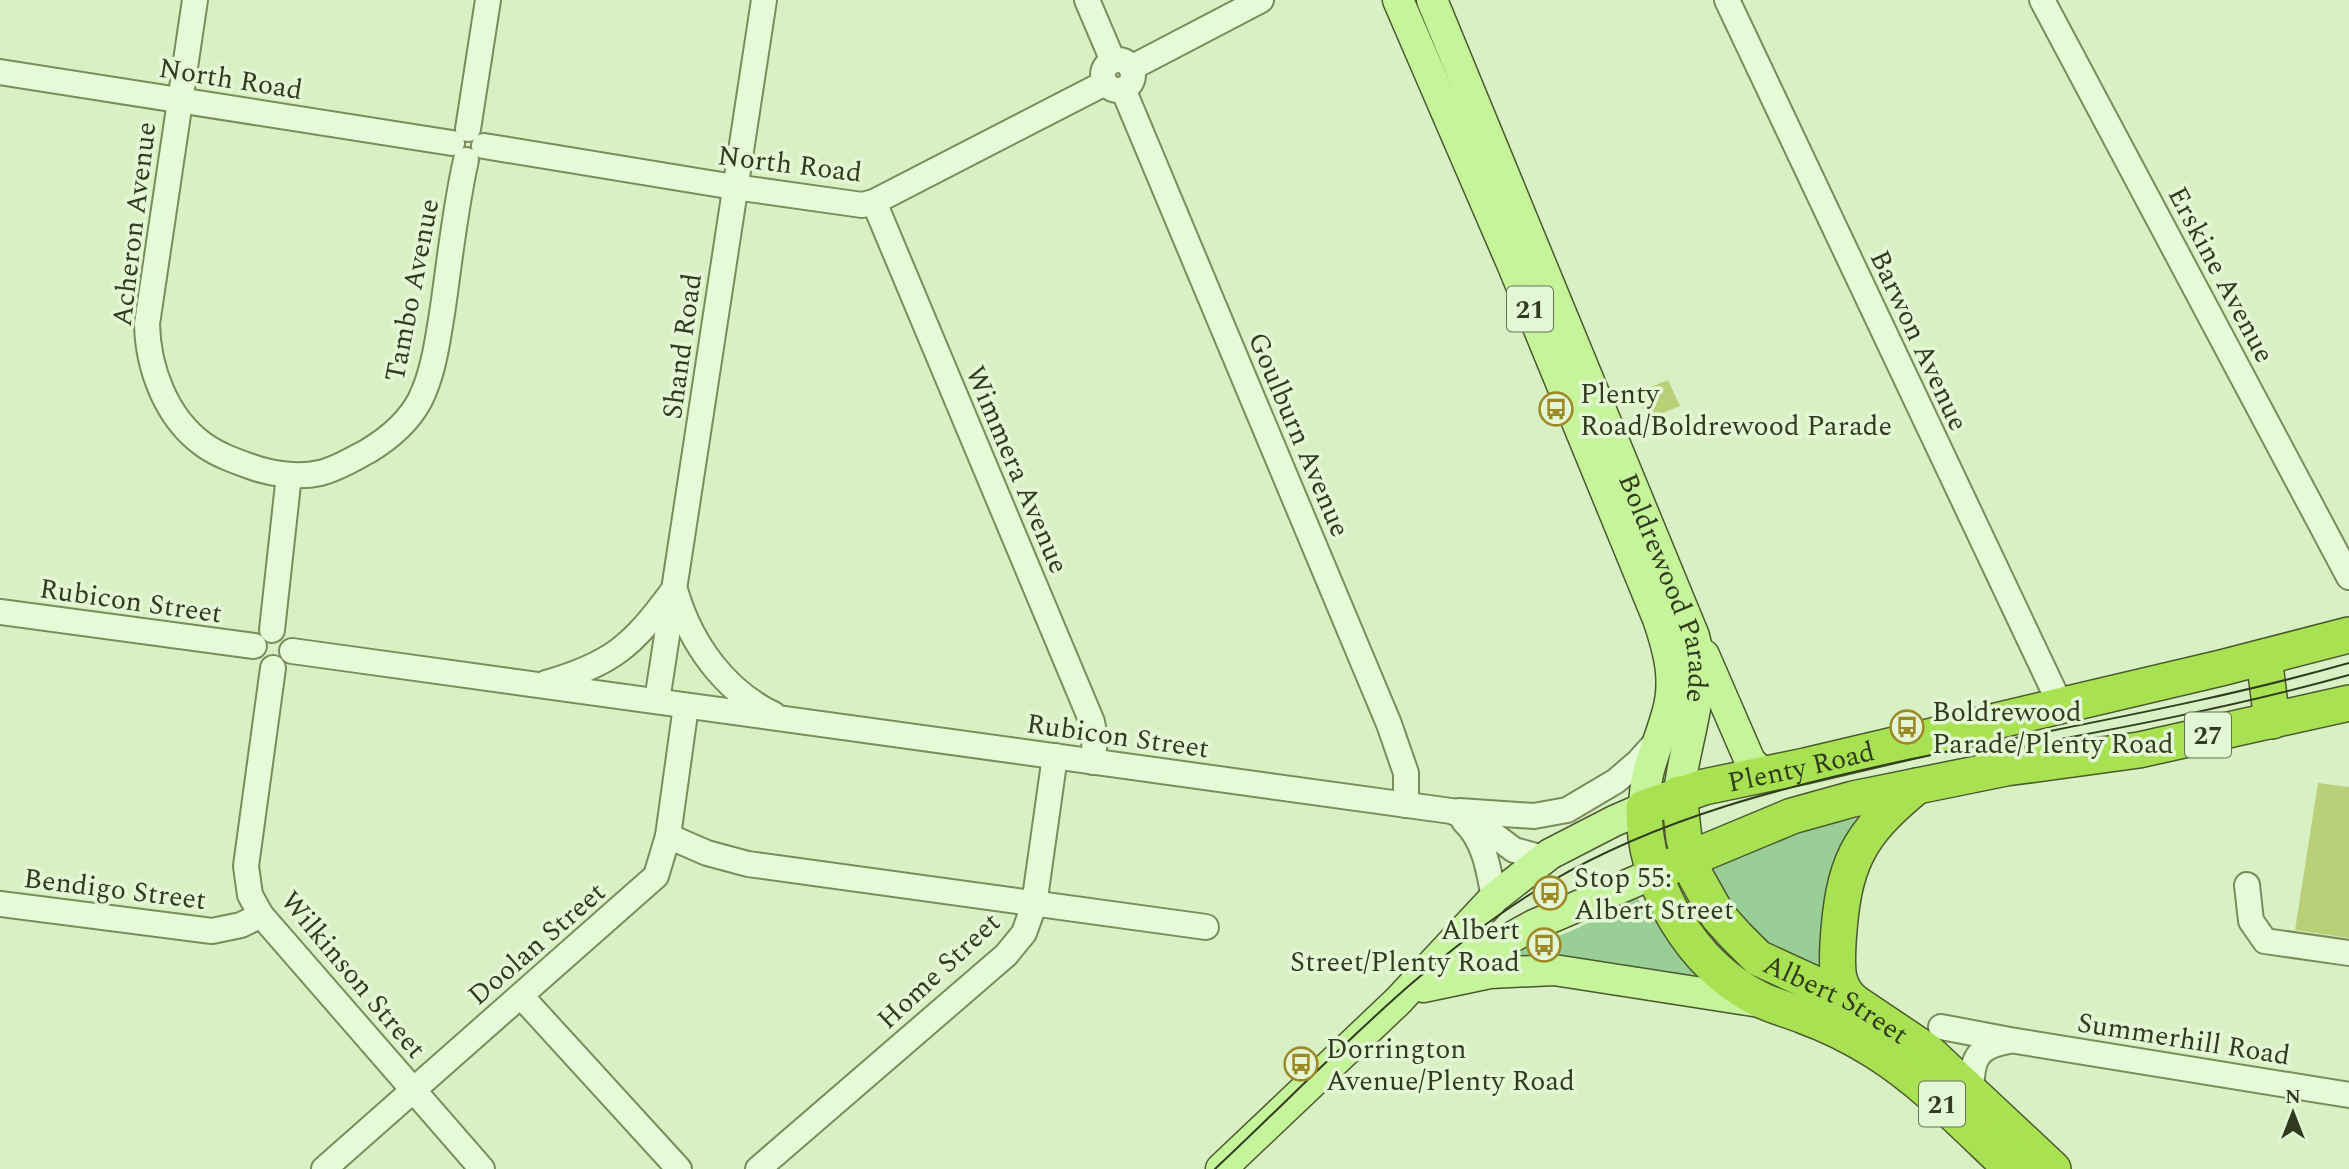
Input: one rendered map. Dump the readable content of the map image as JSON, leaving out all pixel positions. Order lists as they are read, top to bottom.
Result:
{
  "streets": {
    "highway": [
      "21",
      "27",
      "Plenty Road",
      "Albert Street"
    ],
    "main road": ["Boldrewood Parade"],
    "street": [
      "North Road",
      "Acheron Avenue",
      "Erskine Avenue",
      "Tambo Avenue",
      "Barwon Avenue",
      "Shand Road",
      "Goulburn Avenue",
      "Wimmera Avenue",
      "Rubicon Street",
      "Bendigo Street",
      "Doolan Street",
      "Home Street",
      "Wilkinson Street",
      "Summerhill Road"
    ]
  },
  "crossings": [
    ["North Road", "Acheron Avenue"],
    ["North Road", "Tambo Avenue"],
    ["North Road", "Shand Road"],
    ["North Road", "Goulburn Avenue"],
    ["North Road", "Wimmera Avenue"],
    ["Acheron Avenue", "Tambo Avenue"],
    ["Barwon Avenue", "Plenty Road"],
    ["Shand Road", "Rubicon Street"],
    ["Goulburn Avenue", "Rubicon Street"],
    ["Wimmera Avenue", "Rubicon Street"],
    ["Boldrewood Parade", "Rubicon Street"],
    ["Boldrewood Parade", "Plenty Road"],
    ["Boldrewood Parade", "Albert Street"],
    ["Rubicon Street", "Plenty Road"],
    ["Rubicon Street", "Doolan Street"],
    ["Rubicon Street", "Home Street"],
    ["Rubicon Street", "Wilkinson Street"],
    ["Plenty Road", "Albert Street"],
    ["Bendigo Street", "Wilkinson Street"],
    ["Doolan Street", "Wilkinson Street"]
  ],
  "places": {
    "bus stop": [
      "Plenty Road/Boldrewood Parade",
      "Boldrewood Parade/Plenty Road",
      "Stop 55: Albert Street",
      "Albert Street/Plenty Road",
      "Dorrington Avenue/Plenty Road"
    ]
  },
  "north": "top"
}
